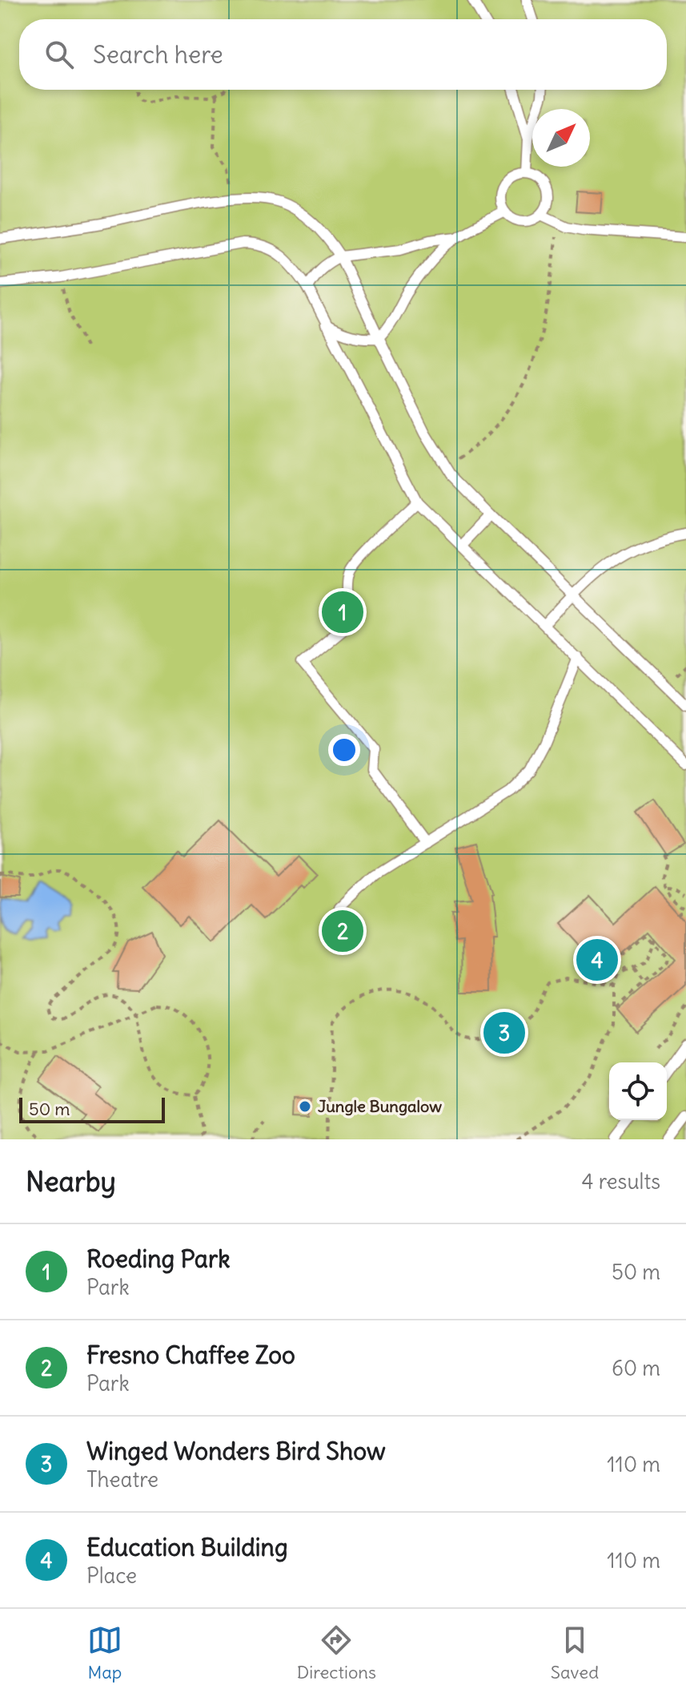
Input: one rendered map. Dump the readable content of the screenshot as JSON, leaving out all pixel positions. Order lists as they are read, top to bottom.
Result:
{
  "places": ["Jungle Bungalow"],
  "scale_bar": "50 m",
  "north": "top right",
  "page": {
    "search": "Search here",
    "pins": [
      "1",
      "2",
      "4",
      "3"
    ],
    "scale": "50 m",
    "heading": ["Nearby", "4 results"],
    "list": [
      {
        "mark": "1",
        "name": "Roeding Park",
        "note": "Park",
        "value": "50 m"
      },
      {
        "mark": "2",
        "name": "Fresno Chaffee Zoo",
        "note": "Park",
        "value": "60 m"
      },
      {
        "mark": "3",
        "name": "Winged Wonders Bird Show",
        "note": "Theatre",
        "value": "110 m"
      },
      {
        "mark": "4",
        "name": "Education Building",
        "note": "Place",
        "value": "110 m"
      }
    ],
    "nav": ["Map", "Directions", "Saved"]
  }
}
